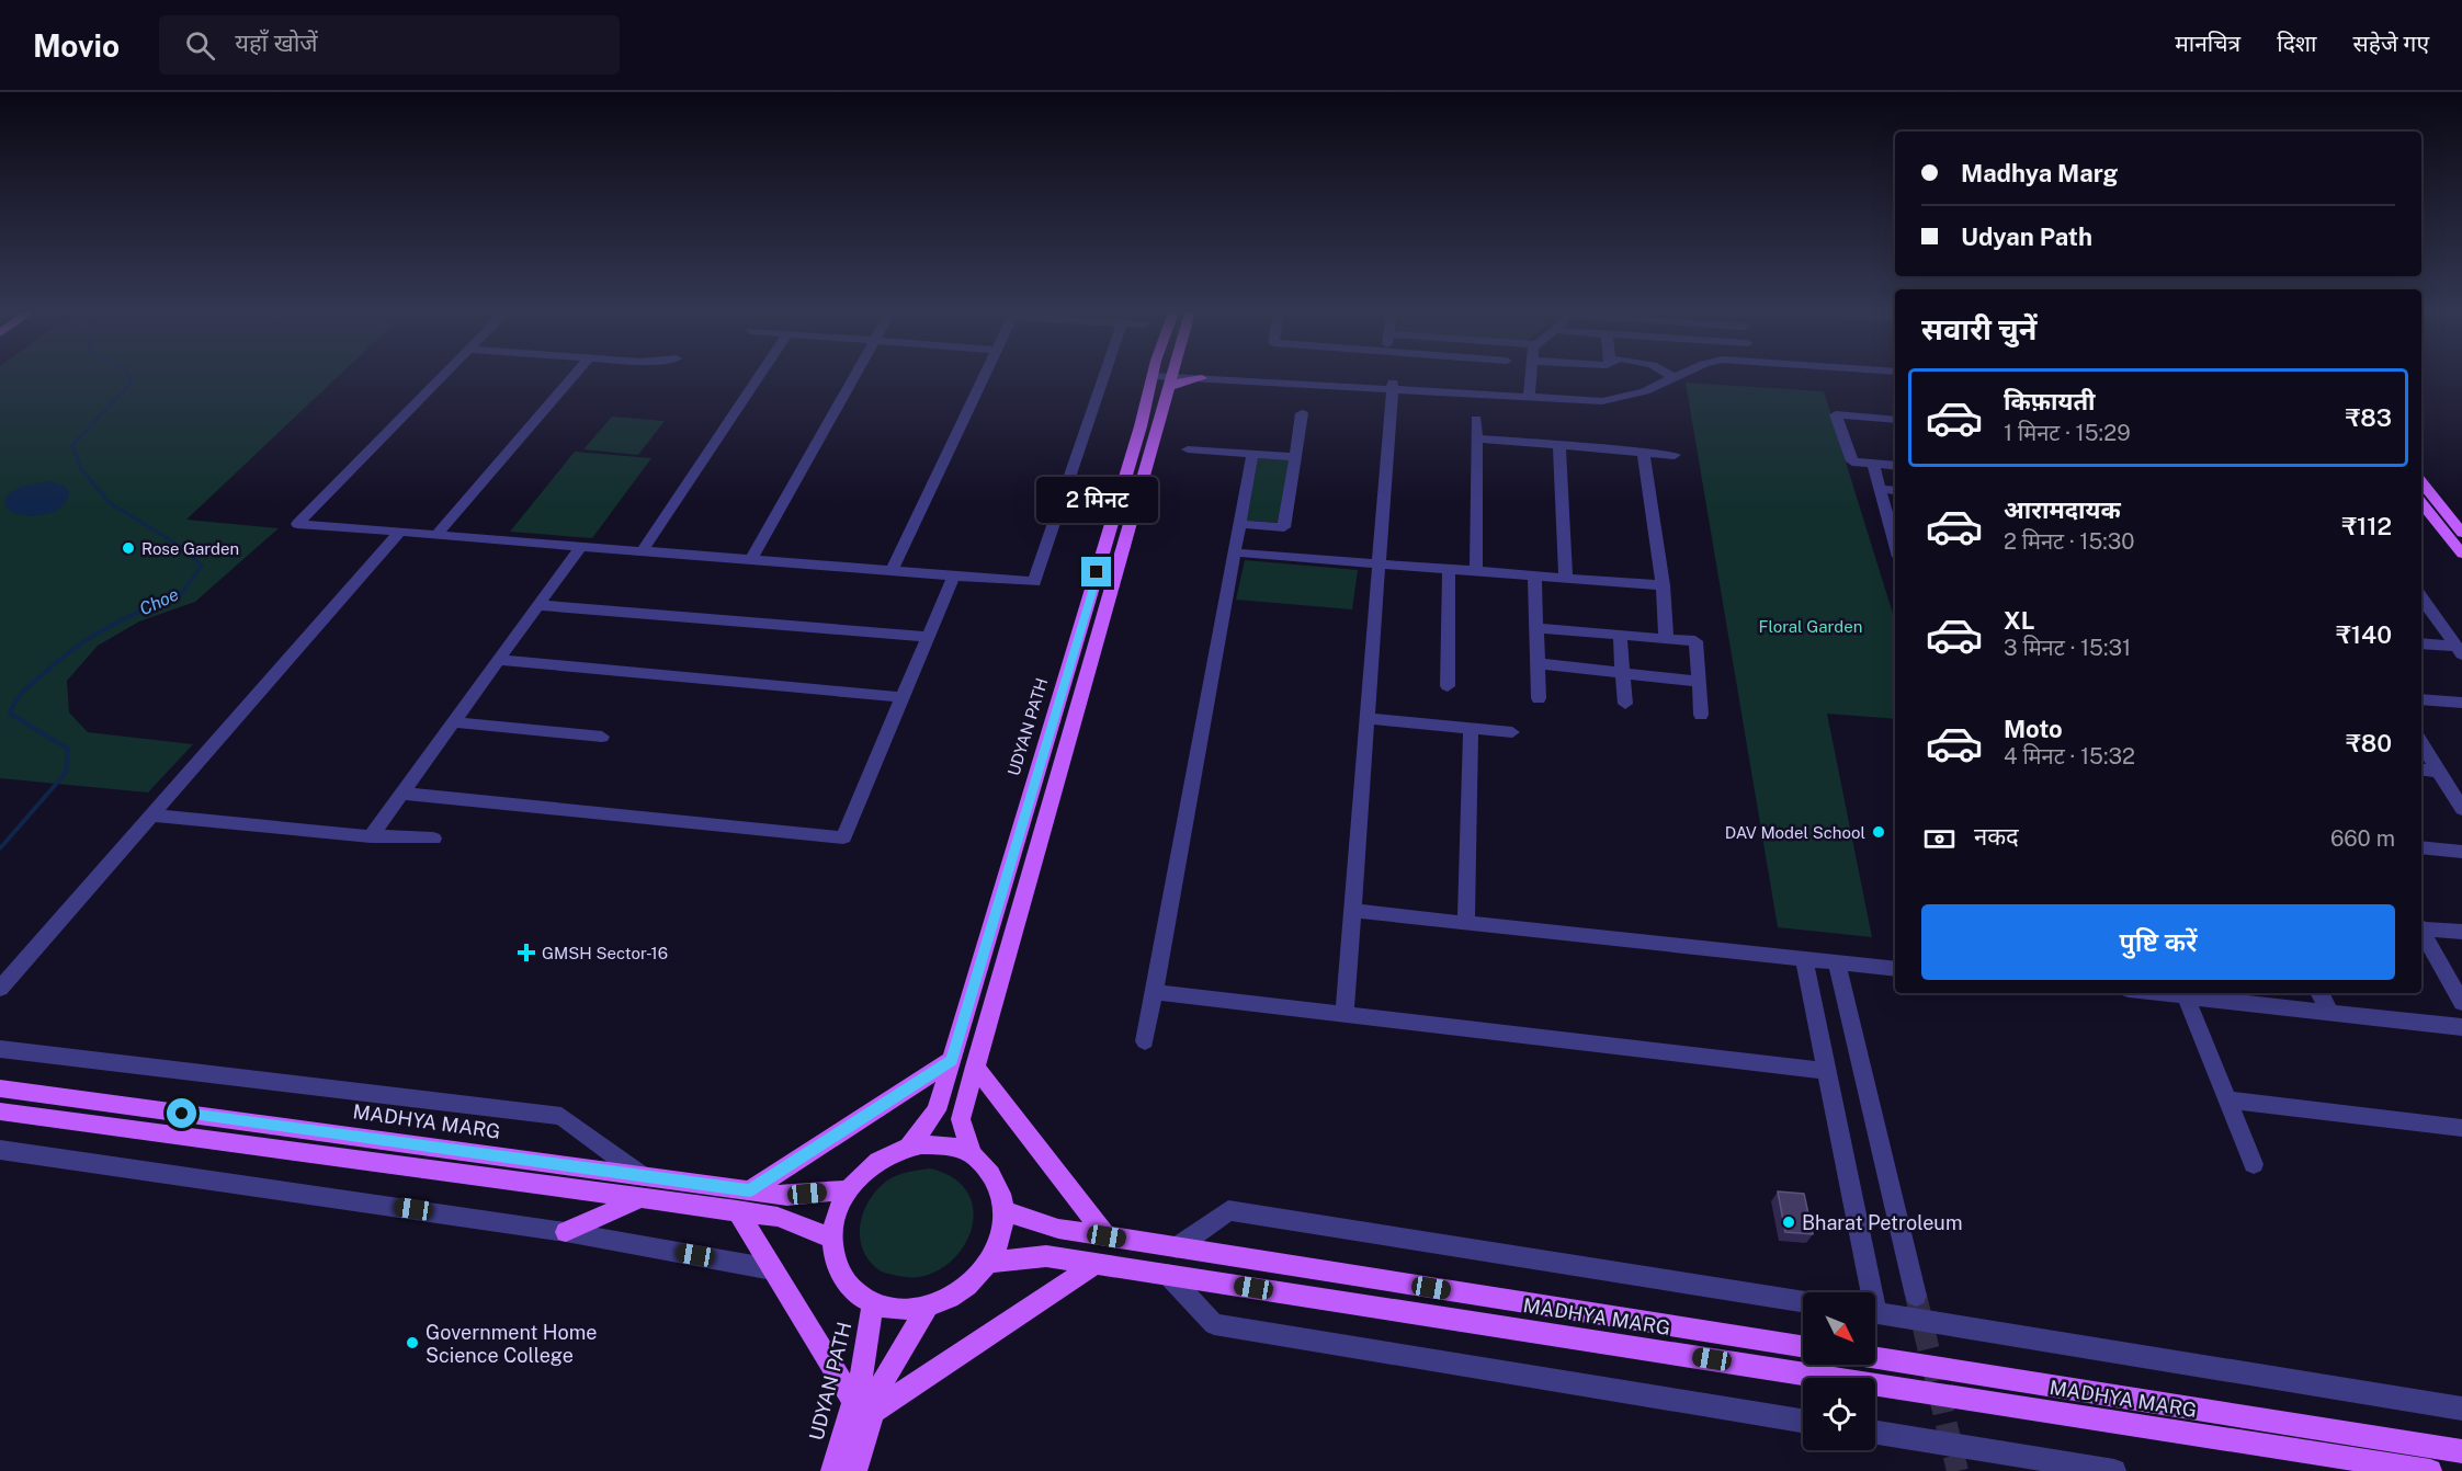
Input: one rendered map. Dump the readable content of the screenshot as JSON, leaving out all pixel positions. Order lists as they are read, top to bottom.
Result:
{
  "streets": {
    "main road": ["UDYAN PATH", "MADHYA MARG"]
  },
  "crossings": [
    ["UDYAN PATH", "MADHYA MARG"]
  ],
  "water": ["Choe"],
  "parks": ["Floral Garden"],
  "places": {
    "other": [
      "Rose Garden",
      "DAV Model School",
      "Bharat Petroleum",
      "Government Home Science College"
    ],
    "health": ["GMSH Sector-16"]
  },
  "north": "bottom right",
  "page": {
    "header": "Movio",
    "search": "यहाँ खोजें",
    "nav": ["मानचित्र", "दिशा", "सहेजे गए"],
    "banner": ["Madhya Marg", "Udyan Path"],
    "heading": "सवारी चुनें",
    "list": [
      {
        "name": "किफ़ायती",
        "note": "1 मिनट · 15:29",
        "value": "₹83"
      },
      {
        "name": "आरामदायक",
        "note": "2 मिनट · 15:30",
        "value": "₹112"
      },
      {
        "name": "XL",
        "note": "3 मिनट · 15:31",
        "value": "₹140"
      },
      {
        "name": "Moto",
        "note": "4 मिनट · 15:32",
        "value": "₹80"
      }
    ],
    "bubble": "2 मिनट",
    "pay": ["नकद", "660 m"],
    "buttons": "पुष्टि करें"
  }
}
